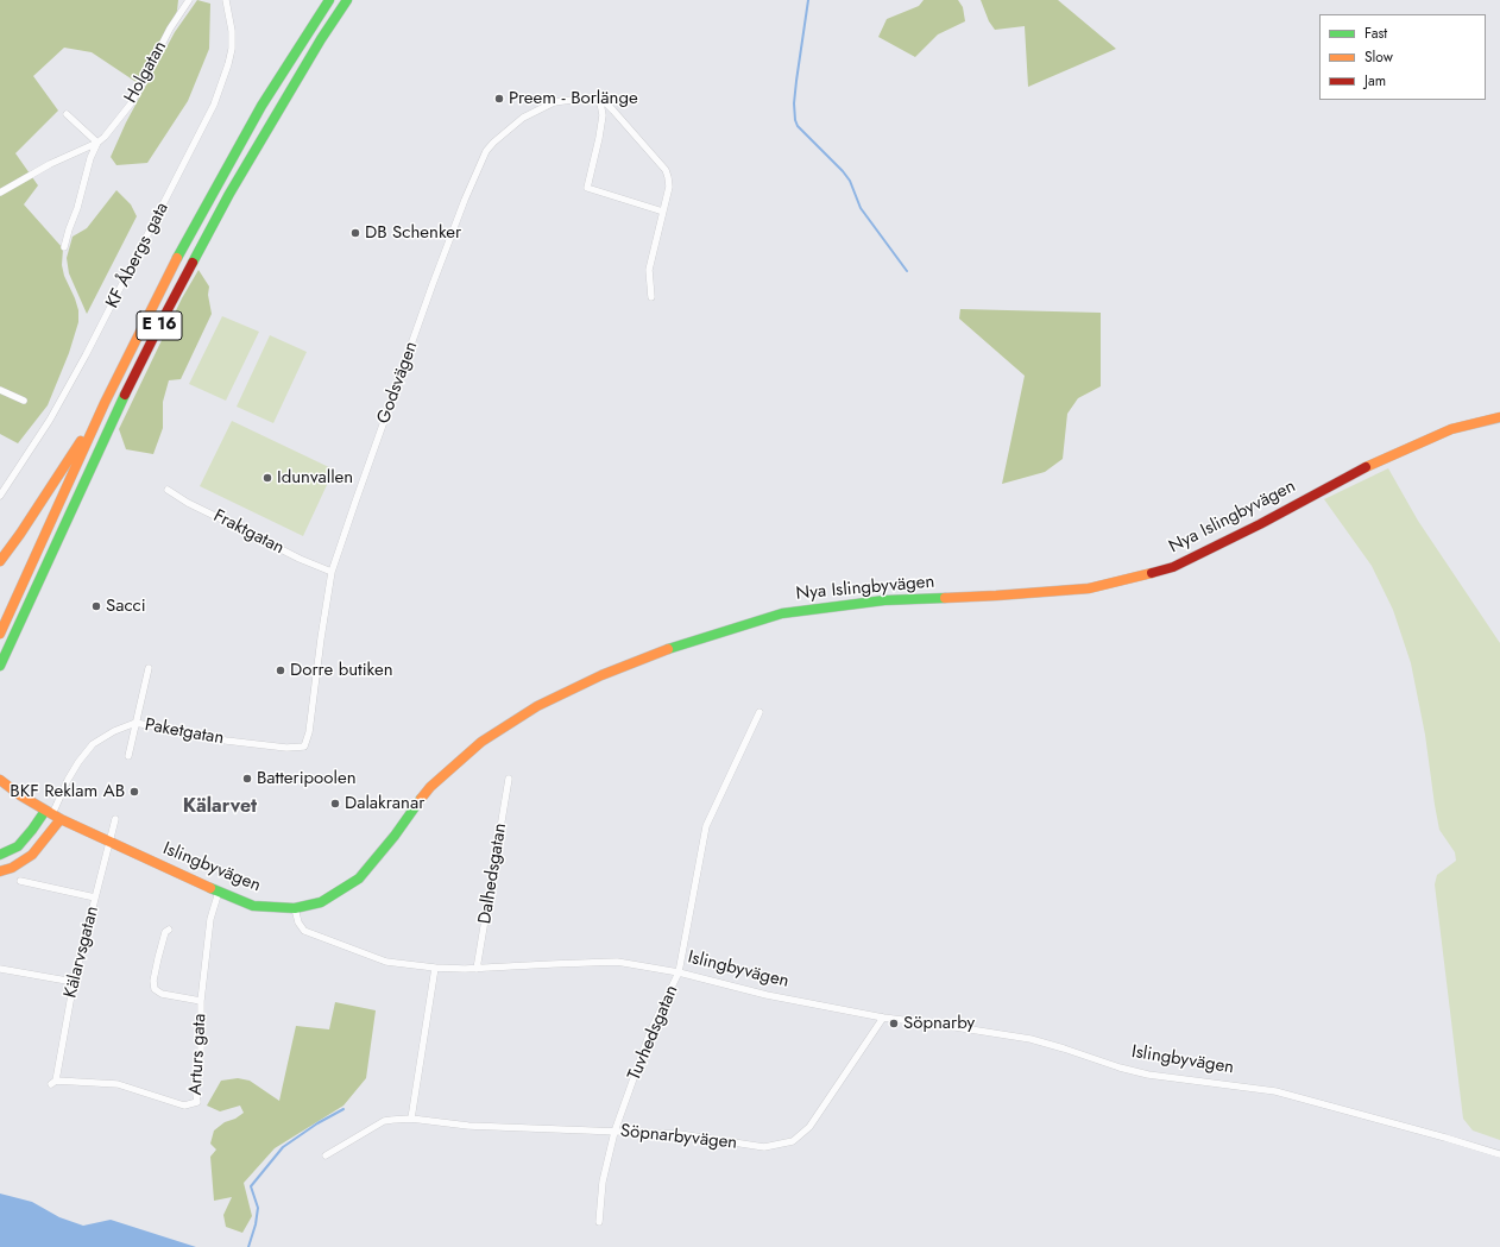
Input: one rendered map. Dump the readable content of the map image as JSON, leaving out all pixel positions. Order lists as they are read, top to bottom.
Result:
{
  "streets": {
    "main road": ["E 16", "Nya Islingbyvägen", "Islingbyvägen"],
    "street": [
      "Holgatan",
      "KF Åbergs gata",
      "Godsvägen",
      "Fraktgatan",
      "Paketgatan",
      "Dalhedsgatan",
      "Kälarvsgatan",
      "Tuvhedsgatan",
      "Arturs gata",
      "Söpnarbyvägen"
    ]
  },
  "crossings": [
    ["Godsvägen", "Fraktgatan"],
    ["Godsvägen", "Paketgatan"],
    ["Nya Islingbyvägen", "Islingbyvägen"],
    ["Paketgatan", "Islingbyvägen"],
    ["Islingbyvägen", "Dalhedsgatan"],
    ["Islingbyvägen", "Kälarvsgatan"],
    ["Islingbyvägen", "Tuvhedsgatan"],
    ["Islingbyvägen", "Arturs gata"],
    ["Islingbyvägen", "Söpnarbyvägen"],
    ["Kälarvsgatan", "Arturs gata"],
    ["Tuvhedsgatan", "Söpnarbyvägen"]
  ],
  "districts": ["Kälarvet"],
  "places": [
    "Preem - Borlänge",
    "DB Schenker",
    "Idunvallen",
    "Sacci",
    "Dorre butiken",
    "Batteripoolen",
    "BKF Reklam AB",
    "Dalakranar",
    "Söpnarby"
  ],
  "legend": ["Fast", "Slow", "Jam"]
}
